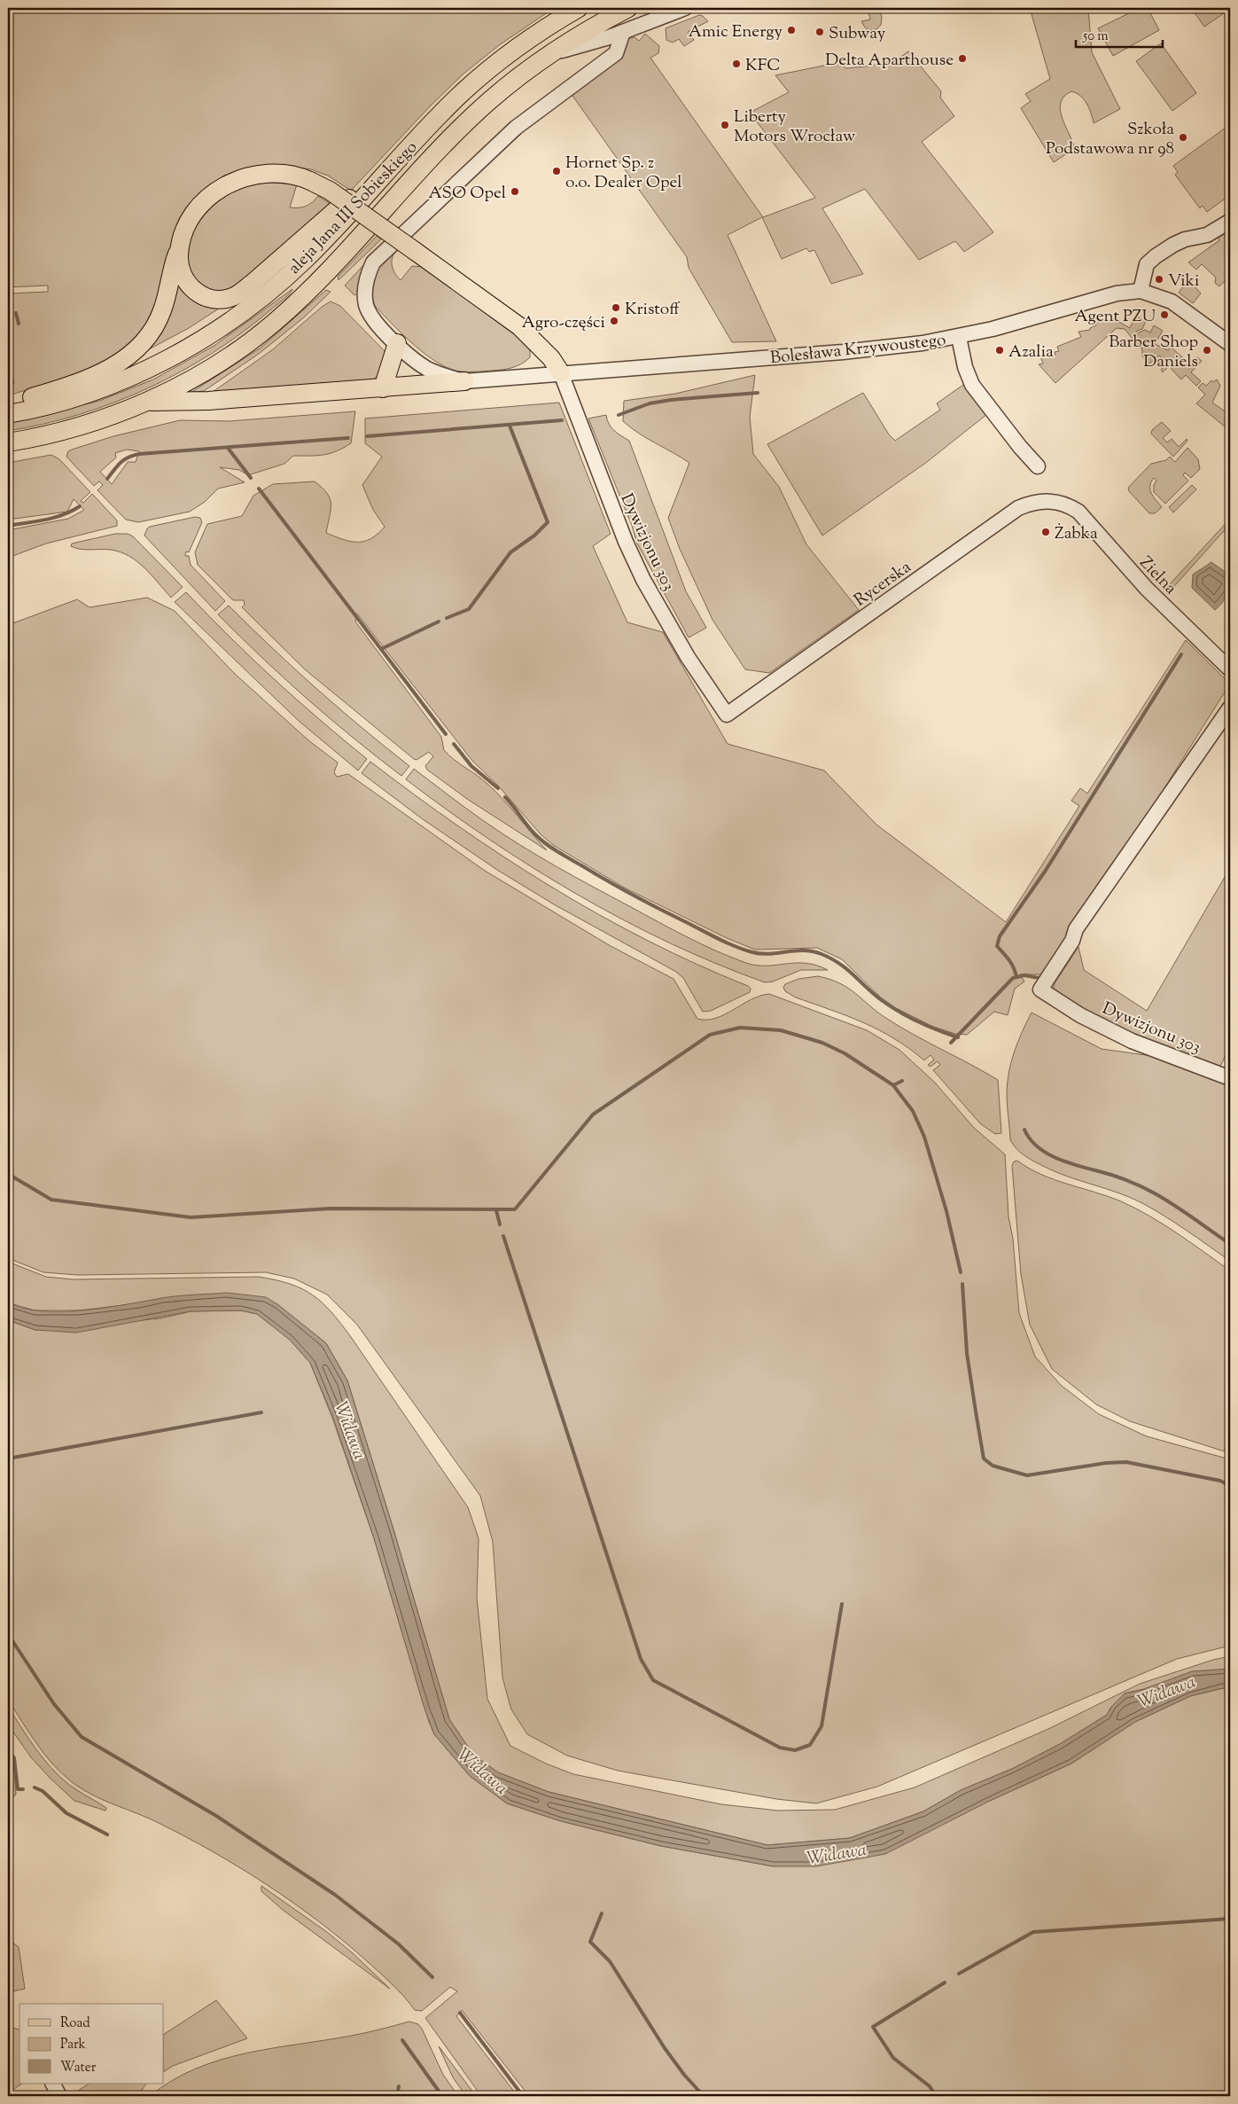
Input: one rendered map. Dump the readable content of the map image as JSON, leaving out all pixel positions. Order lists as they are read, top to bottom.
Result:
{
  "streets": {
    "main road": ["aleja Jana III Sobieskiego"],
    "street": [
      "Bolesława Krzywoustego",
      "Dywizjonu 303",
      "Zielna",
      "Rycerska"
    ]
  },
  "crossings": [
    ["Bolesława Krzywoustego", "Dywizjonu 303"],
    ["Dywizjonu 303", "Rycerska"],
    ["Zielna", "Rycerska"]
  ],
  "water": ["Widawa"],
  "places": [
    "Amic Energy",
    "Subway",
    "Delta Aparthouse",
    "KFC",
    "Liberty Motors Wrocław",
    "Szkoła Podstawowa nr 98",
    "Hornet Sp. z o.o. Dealer Opel",
    "ASO Opel",
    "Viki",
    "Kristoff",
    "Agent PZU",
    "Agro-części",
    "Azalia",
    "Barber Shop Daniels",
    "Żabka"
  ],
  "legend": ["Road", "Park", "Water"],
  "scale_bar": "50 m"
}
